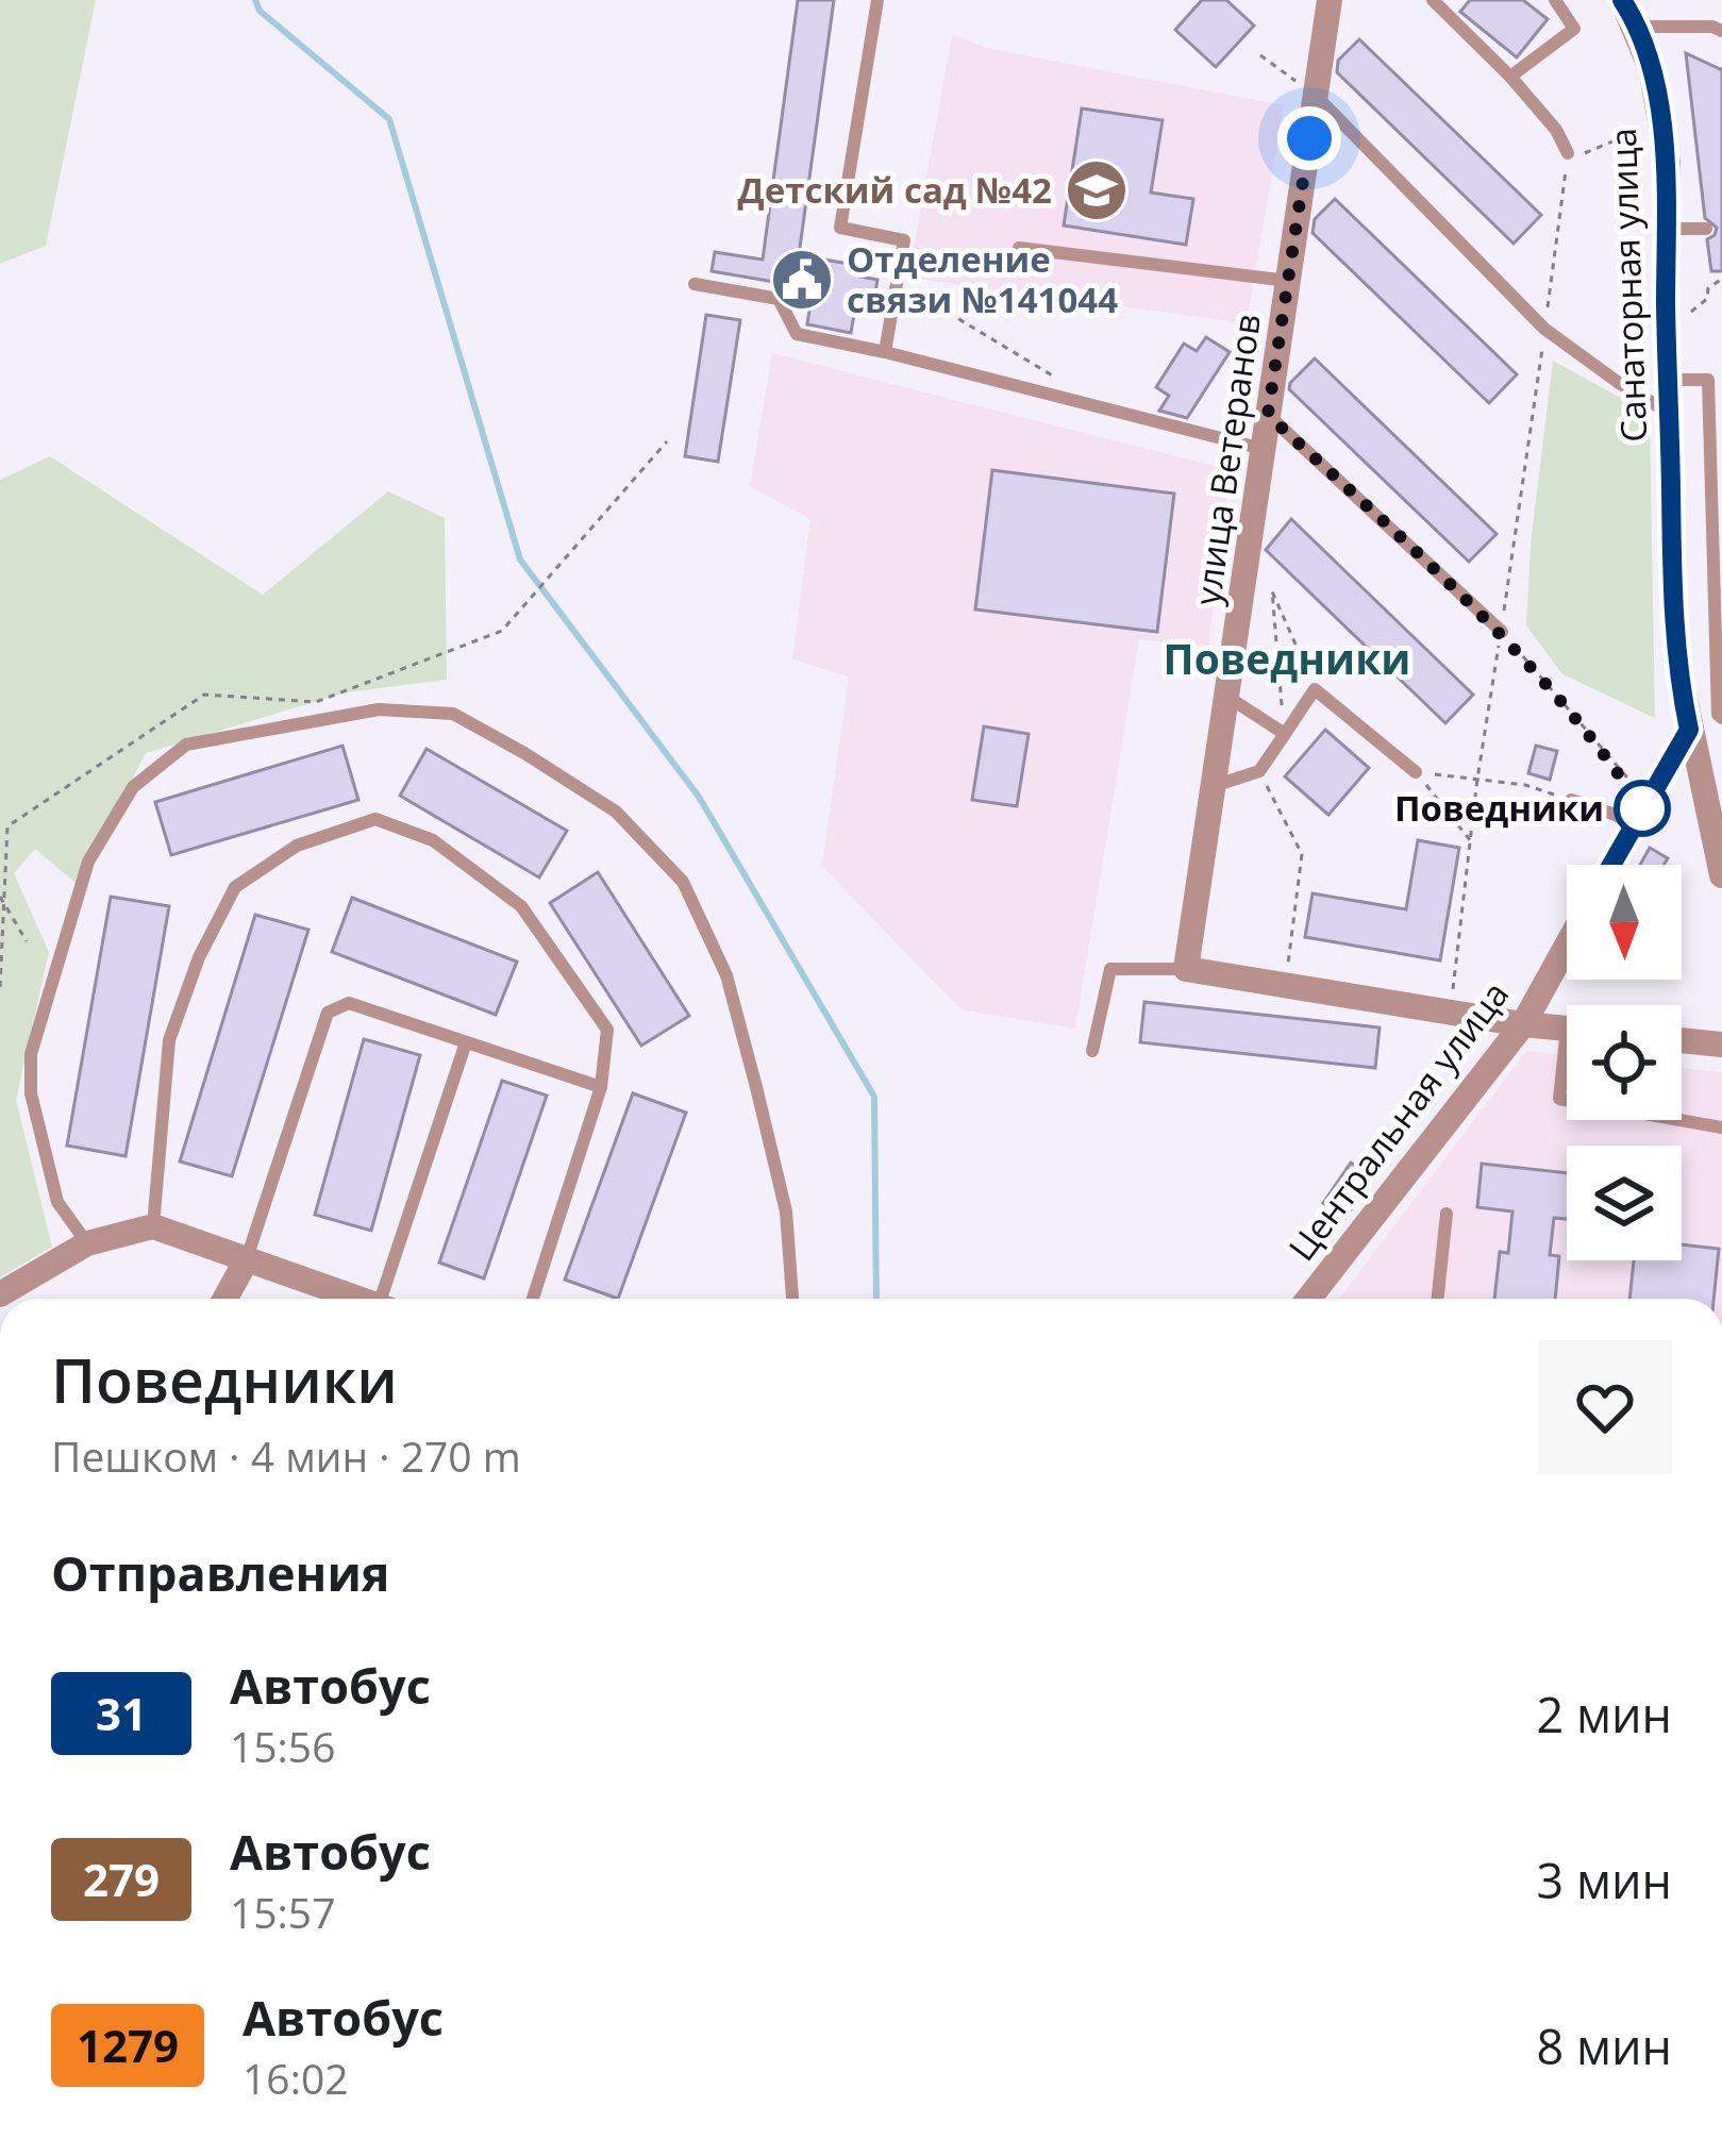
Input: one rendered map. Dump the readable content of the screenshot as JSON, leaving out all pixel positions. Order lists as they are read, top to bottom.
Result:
{
  "streets": {
    "street": ["Санаторная улица", "улица Ветеранов", "Центральная улица"]
  },
  "districts": ["Поведники"],
  "places": {
    "school or university": ["Детский сад №42"],
    "public building": ["Отделение связи №141044"],
    "other": ["Поведники"]
  },
  "lines": ["bus line 31"],
  "north": "bottom",
  "page": {
    "heading": [
      ["Поведники", "Пешком · 4 мин · 270 m"],
      "Отправления"
    ],
    "list": [
      {
        "mark": "31",
        "name": "Автобус",
        "note": "15:56",
        "value": "2 мин"
      },
      {
        "mark": "279",
        "name": "Автобус",
        "note": "15:57",
        "value": "3 мин"
      },
      {
        "mark": "1279",
        "name": "Автобус",
        "note": "16:02",
        "value": "8 мин"
      }
    ]
  }
}
